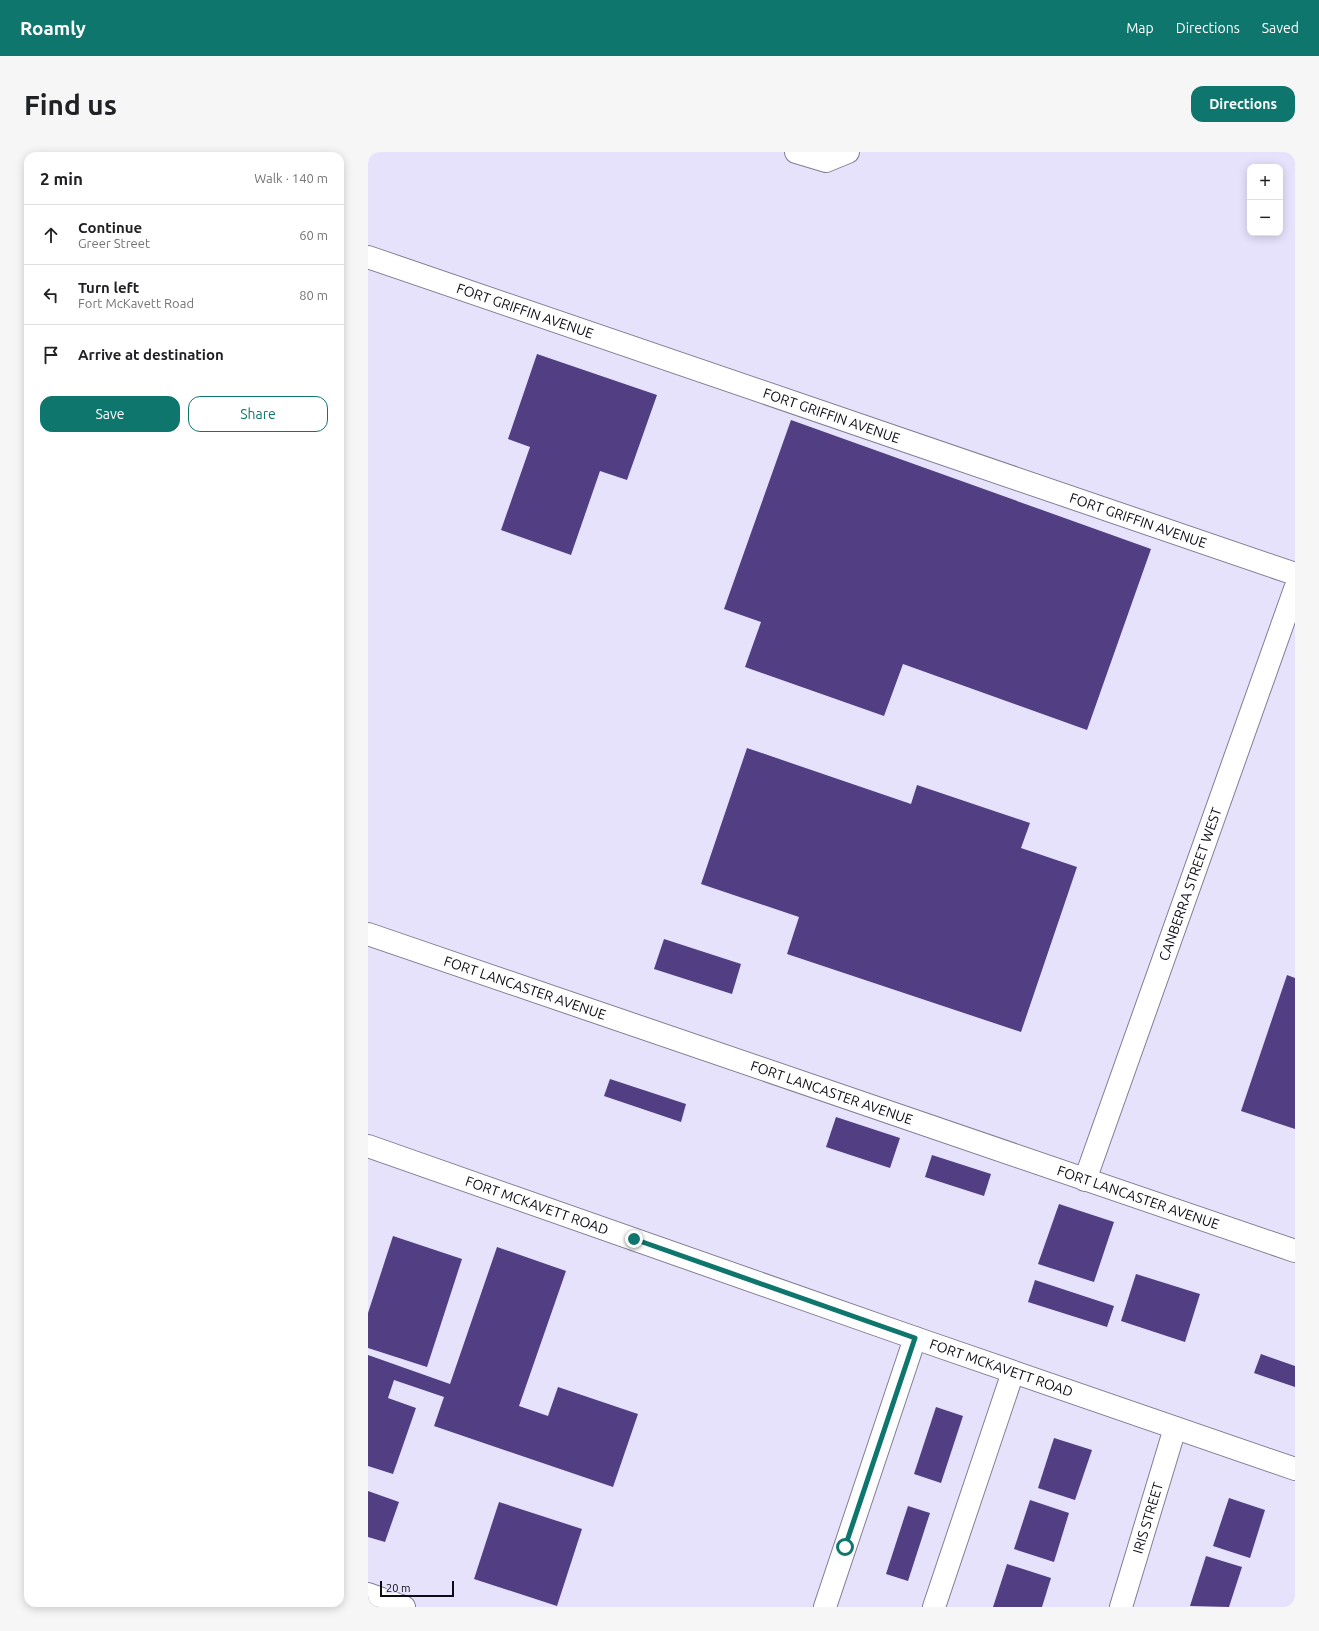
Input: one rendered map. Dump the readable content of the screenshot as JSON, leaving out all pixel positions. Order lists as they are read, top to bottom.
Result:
{
  "streets": {
    "street": [
      "FORT GRIFFIN AVENUE",
      "CANBERRA STREET WEST",
      "FORT LANCASTER AVENUE",
      "FORT MCKAVETT ROAD",
      "IRIS STREET"
    ]
  },
  "crossings": [
    ["CANBERRA STREET WEST", "FORT LANCASTER AVENUE"],
    ["FORT MCKAVETT ROAD", "IRIS STREET"]
  ],
  "scale_bar": "20 m",
  "page": {
    "header": "Roamly",
    "nav": ["Map", "Directions", "Saved"],
    "buttons": [
      "Directions",
      ["Save", "Share"]
    ],
    "title": "Find us",
    "heading": ["2 min", "Walk · 140 m"],
    "map_buttons": ["+", "−"],
    "list": [
      ["Continue", "Greer Street", "60 m"],
      ["Turn left", "Fort McKavett Road", "80 m"],
      "Arrive at destination"
    ],
    "scale": "20 m"
  }
}
